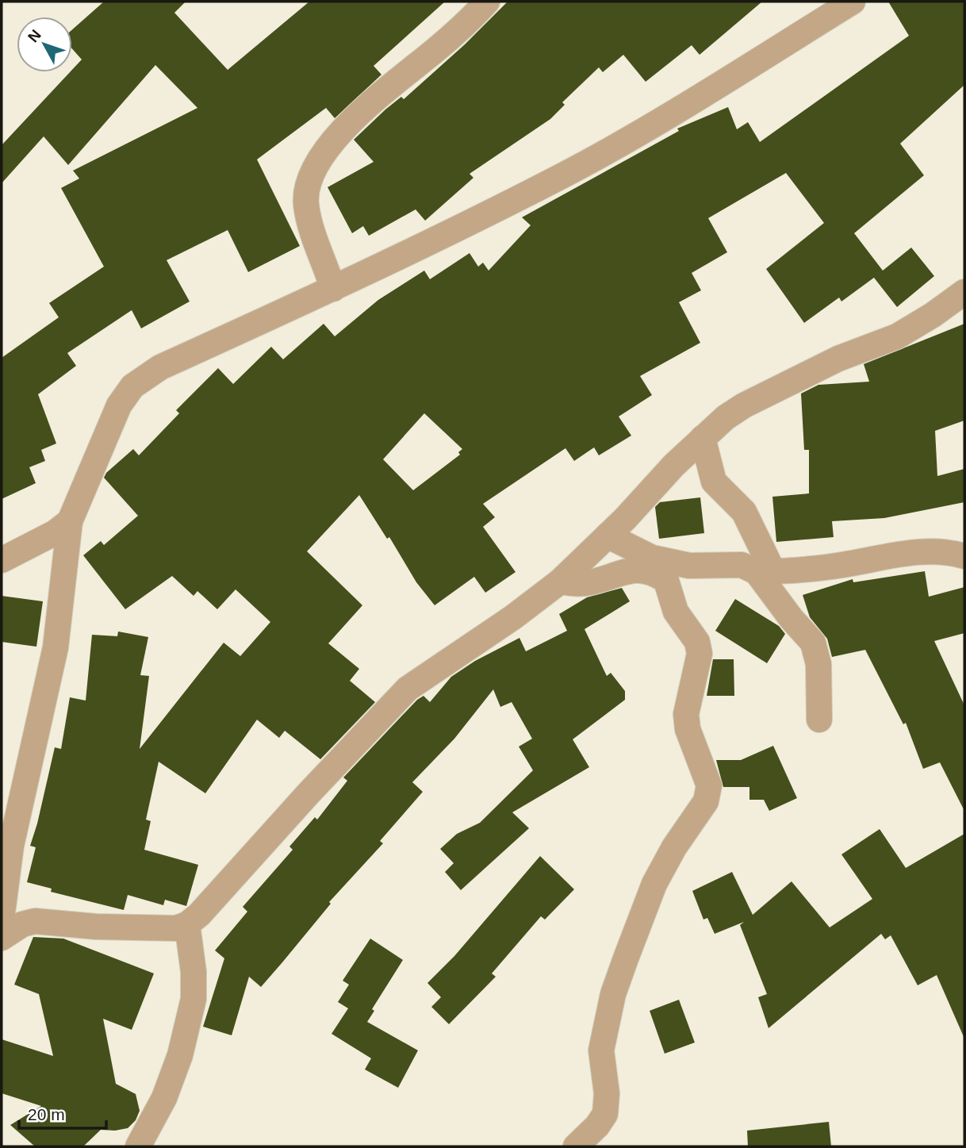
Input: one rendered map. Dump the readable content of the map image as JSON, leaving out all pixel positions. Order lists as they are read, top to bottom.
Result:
{
  "scale_bar": "20 m",
  "north": "top left"
}
